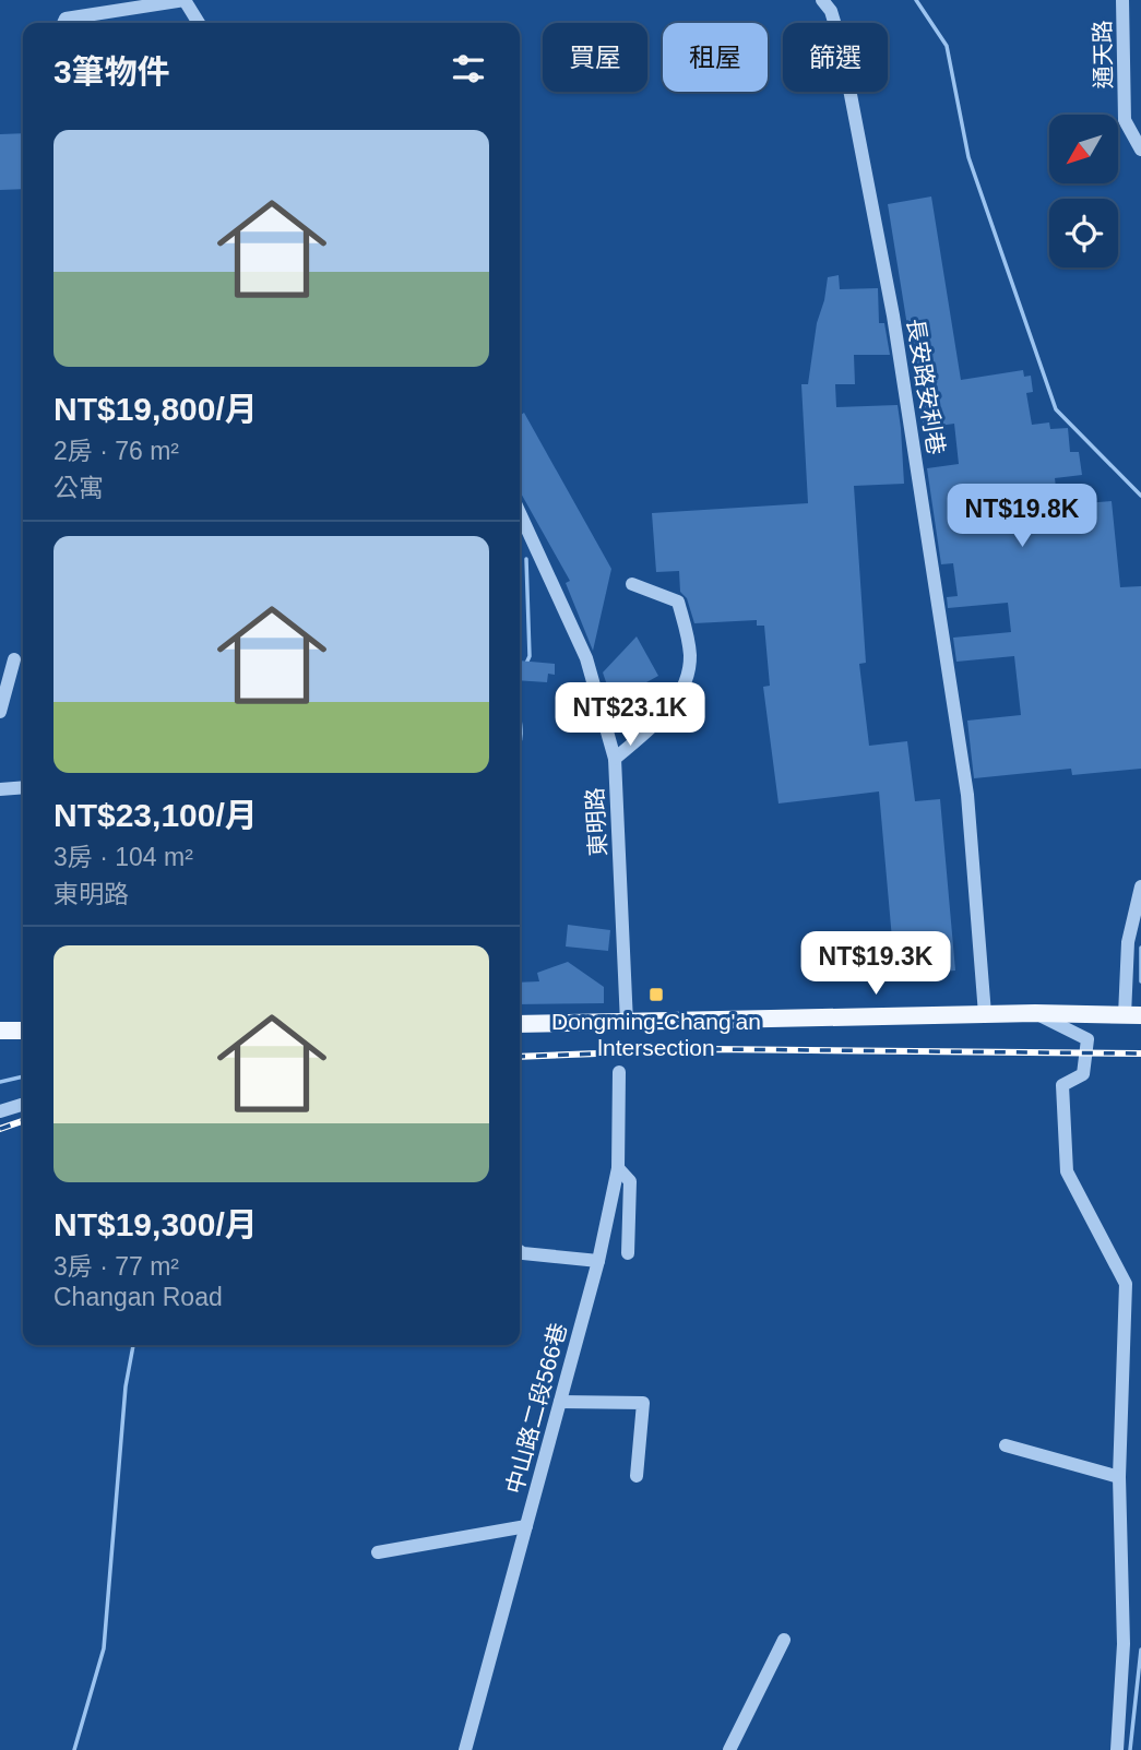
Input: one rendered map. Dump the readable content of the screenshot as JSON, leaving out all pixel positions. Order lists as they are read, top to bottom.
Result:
{
  "streets": {
    "street": [
      "通天路",
      "長安路安利巷",
      "東明路",
      "中山路二段566巷"
    ]
  },
  "places": {
    "transit": ["Dongming-Chang'an lntersection"]
  },
  "north": "bottom left",
  "page": {
    "chip": ["買屋", "租屋", "篩選"],
    "heading": "3筆物件",
    "list": [
      {
        "name": "NT$19,800/月",
        "note": "2房 · 76 m² · 公寓"
      },
      {
        "name": "NT$23,100/月",
        "note": "3房 · 104 m² · 東明路"
      },
      {
        "name": "NT$19,300/月",
        "note": "3房 · 77 m² · Changan Road"
      }
    ],
    "price": ["NT$19.8K", "NT$23.1K", "NT$19.3K"]
  }
}
